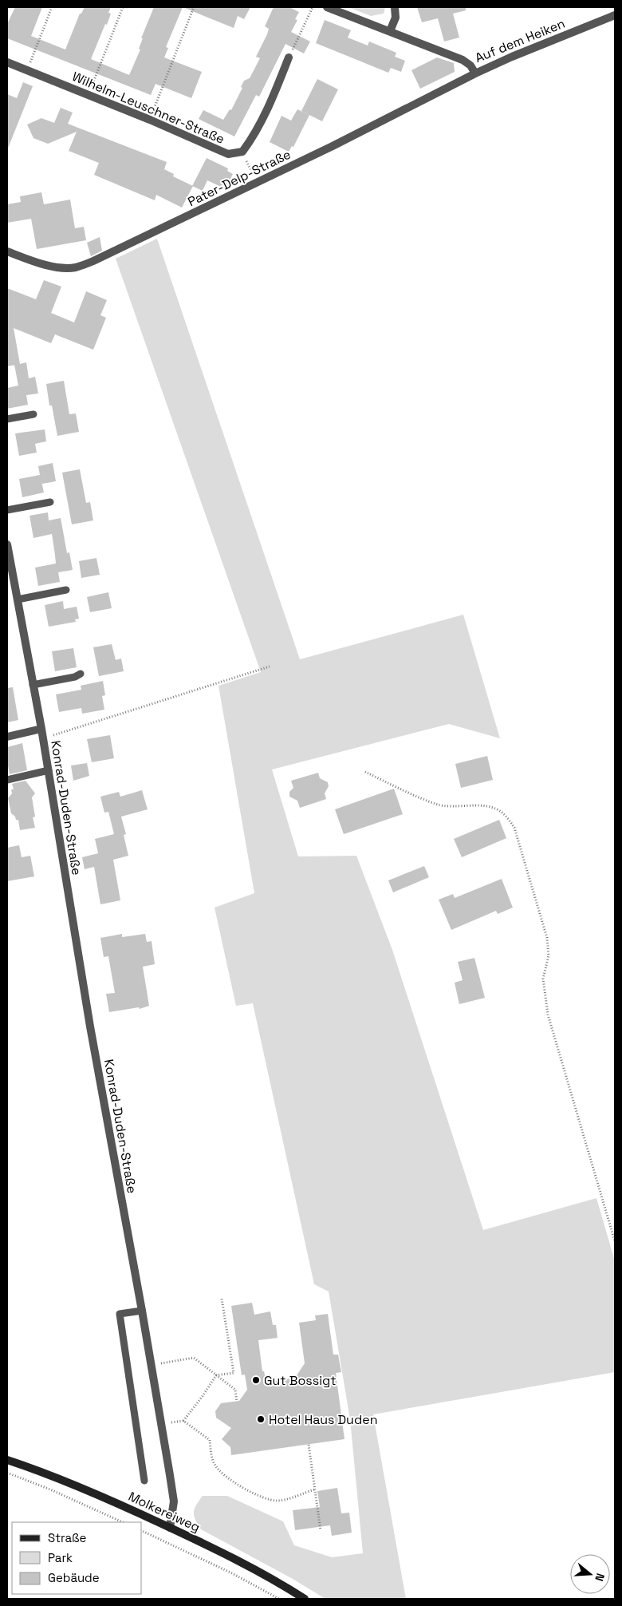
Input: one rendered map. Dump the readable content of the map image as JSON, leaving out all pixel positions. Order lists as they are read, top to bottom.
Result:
{
  "streets": {
    "main road": ["Molkereiweg"],
    "street": [
      "Auf dem Heiken",
      "Wilhelm-Leuschner-Straße",
      "Pater-Delp-Straße",
      "Konrad-Duden-Straße"
    ]
  },
  "crossings": [
    ["Auf dem Heiken", "Pater-Delp-Straße"],
    ["Konrad-Duden-Straße", "Molkereiweg"]
  ],
  "places": ["Gut Bossigt", "Hotel Haus Duden"],
  "legend": ["Straße", "Park", "Gebäude"],
  "north": "right"
}
